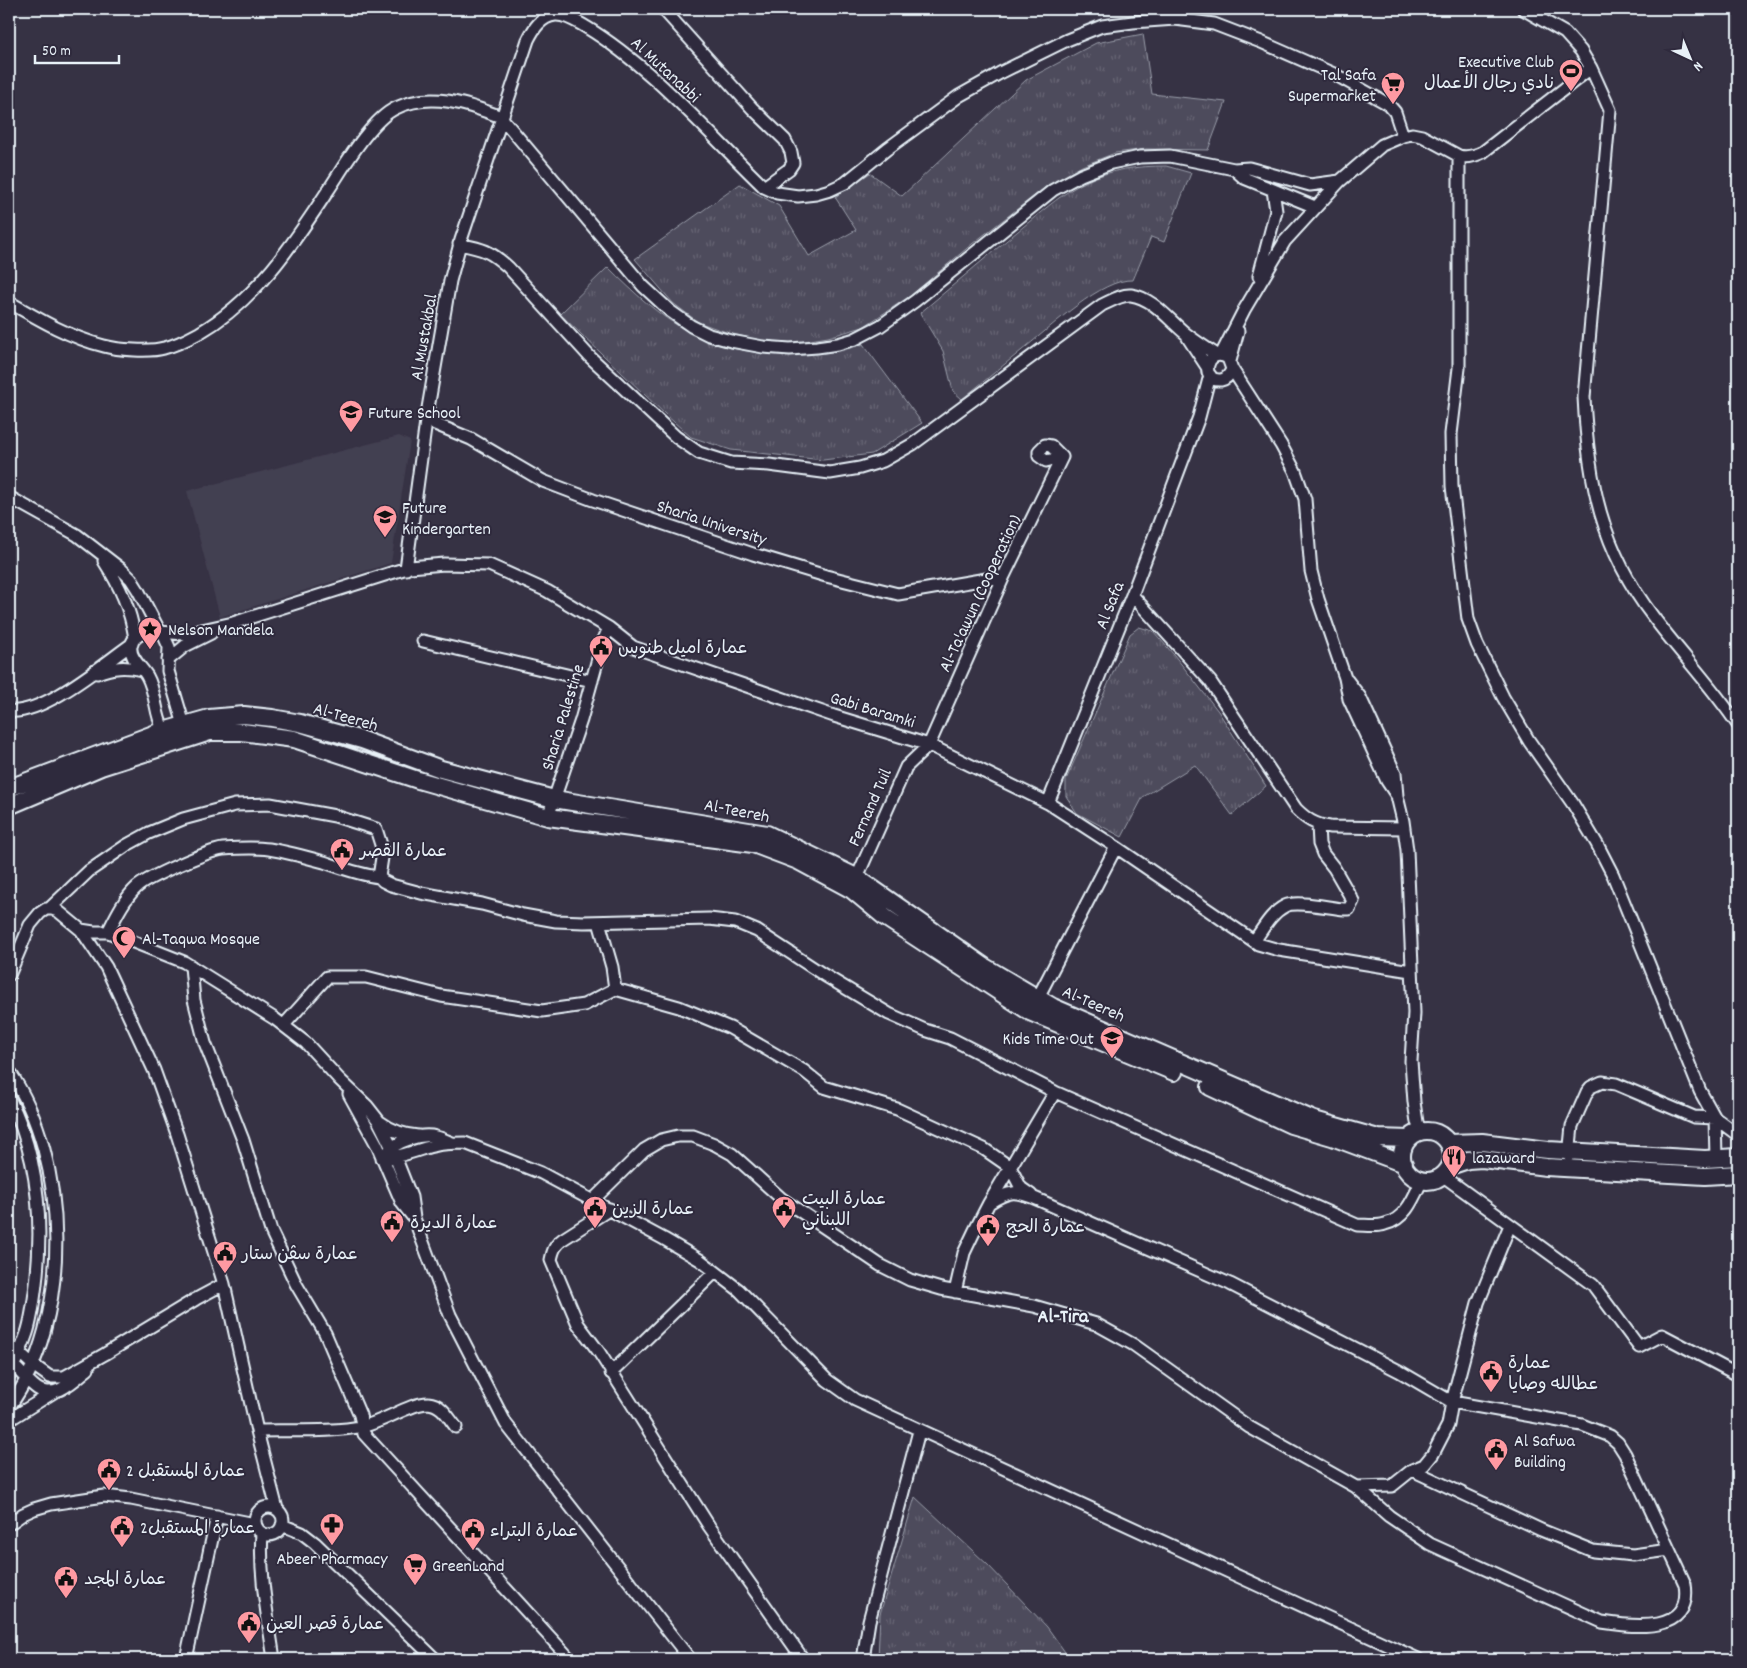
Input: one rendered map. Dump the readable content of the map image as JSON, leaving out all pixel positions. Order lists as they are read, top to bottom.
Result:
{
  "streets": {
    "main road": ["Al-Teereh"],
    "street": [
      "Al Mutanabbi",
      "Al Mustakbal",
      "Sharia University",
      "Al-Ta'awun (Cooperation)",
      "Al Safa",
      "Gabi Baramki",
      "Sharia Palestine",
      "Fernand Tuil"
    ]
  },
  "crossings": [
    ["Al Mutanabbi", "Al Mustakbal"],
    ["Al Mustakbal", "Sharia University"],
    ["Al Mustakbal", "Gabi Baramki"],
    ["Sharia University", "Al-Ta'awun (Cooperation)"],
    ["Al-Ta'awun (Cooperation)", "Gabi Baramki"],
    ["Al-Ta'awun (Cooperation)", "Fernand Tuil"],
    ["Al Safa", "Gabi Baramki"],
    ["Gabi Baramki", "Sharia Palestine"],
    ["Gabi Baramki", "Fernand Tuil"],
    ["Al-Teereh", "Sharia Palestine"],
    ["Al-Teereh", "Fernand Tuil"]
  ],
  "districts": ["Al-Tira"],
  "places": {
    "sports": ["Executive Club نادي رجال الأعمال"],
    "supermarket": ["Tal Safa Supermarket", "GreenLand"],
    "school or university": ["Future School", "Future Kindergarten", "Kids Time Out"],
    "place": ["Nelson Mandela"],
    "public building": [
      "عمارة اميل طنوس",
      "عمارة القصر",
      "عمارة الزين",
      "عمارة البيت اللبناني",
      "عمارة الديرة",
      "عمارة الحج",
      "عمارة سڤن ستار",
      "عمارة عطالله وصايا",
      "Al Safwa Building",
      "عمارة المستقبل 2",
      "عمارة المستقبل2",
      "عمارة البتراء",
      "عمارة المجد",
      "عمارة قصر العين"
    ],
    "mosque": ["Al-Taqwa Mosque"],
    "restaurant": ["lazaward"],
    "pharmacy": ["Abeer Pharmacy"]
  },
  "scale_bar": "50 m",
  "north": "bottom right"
}
